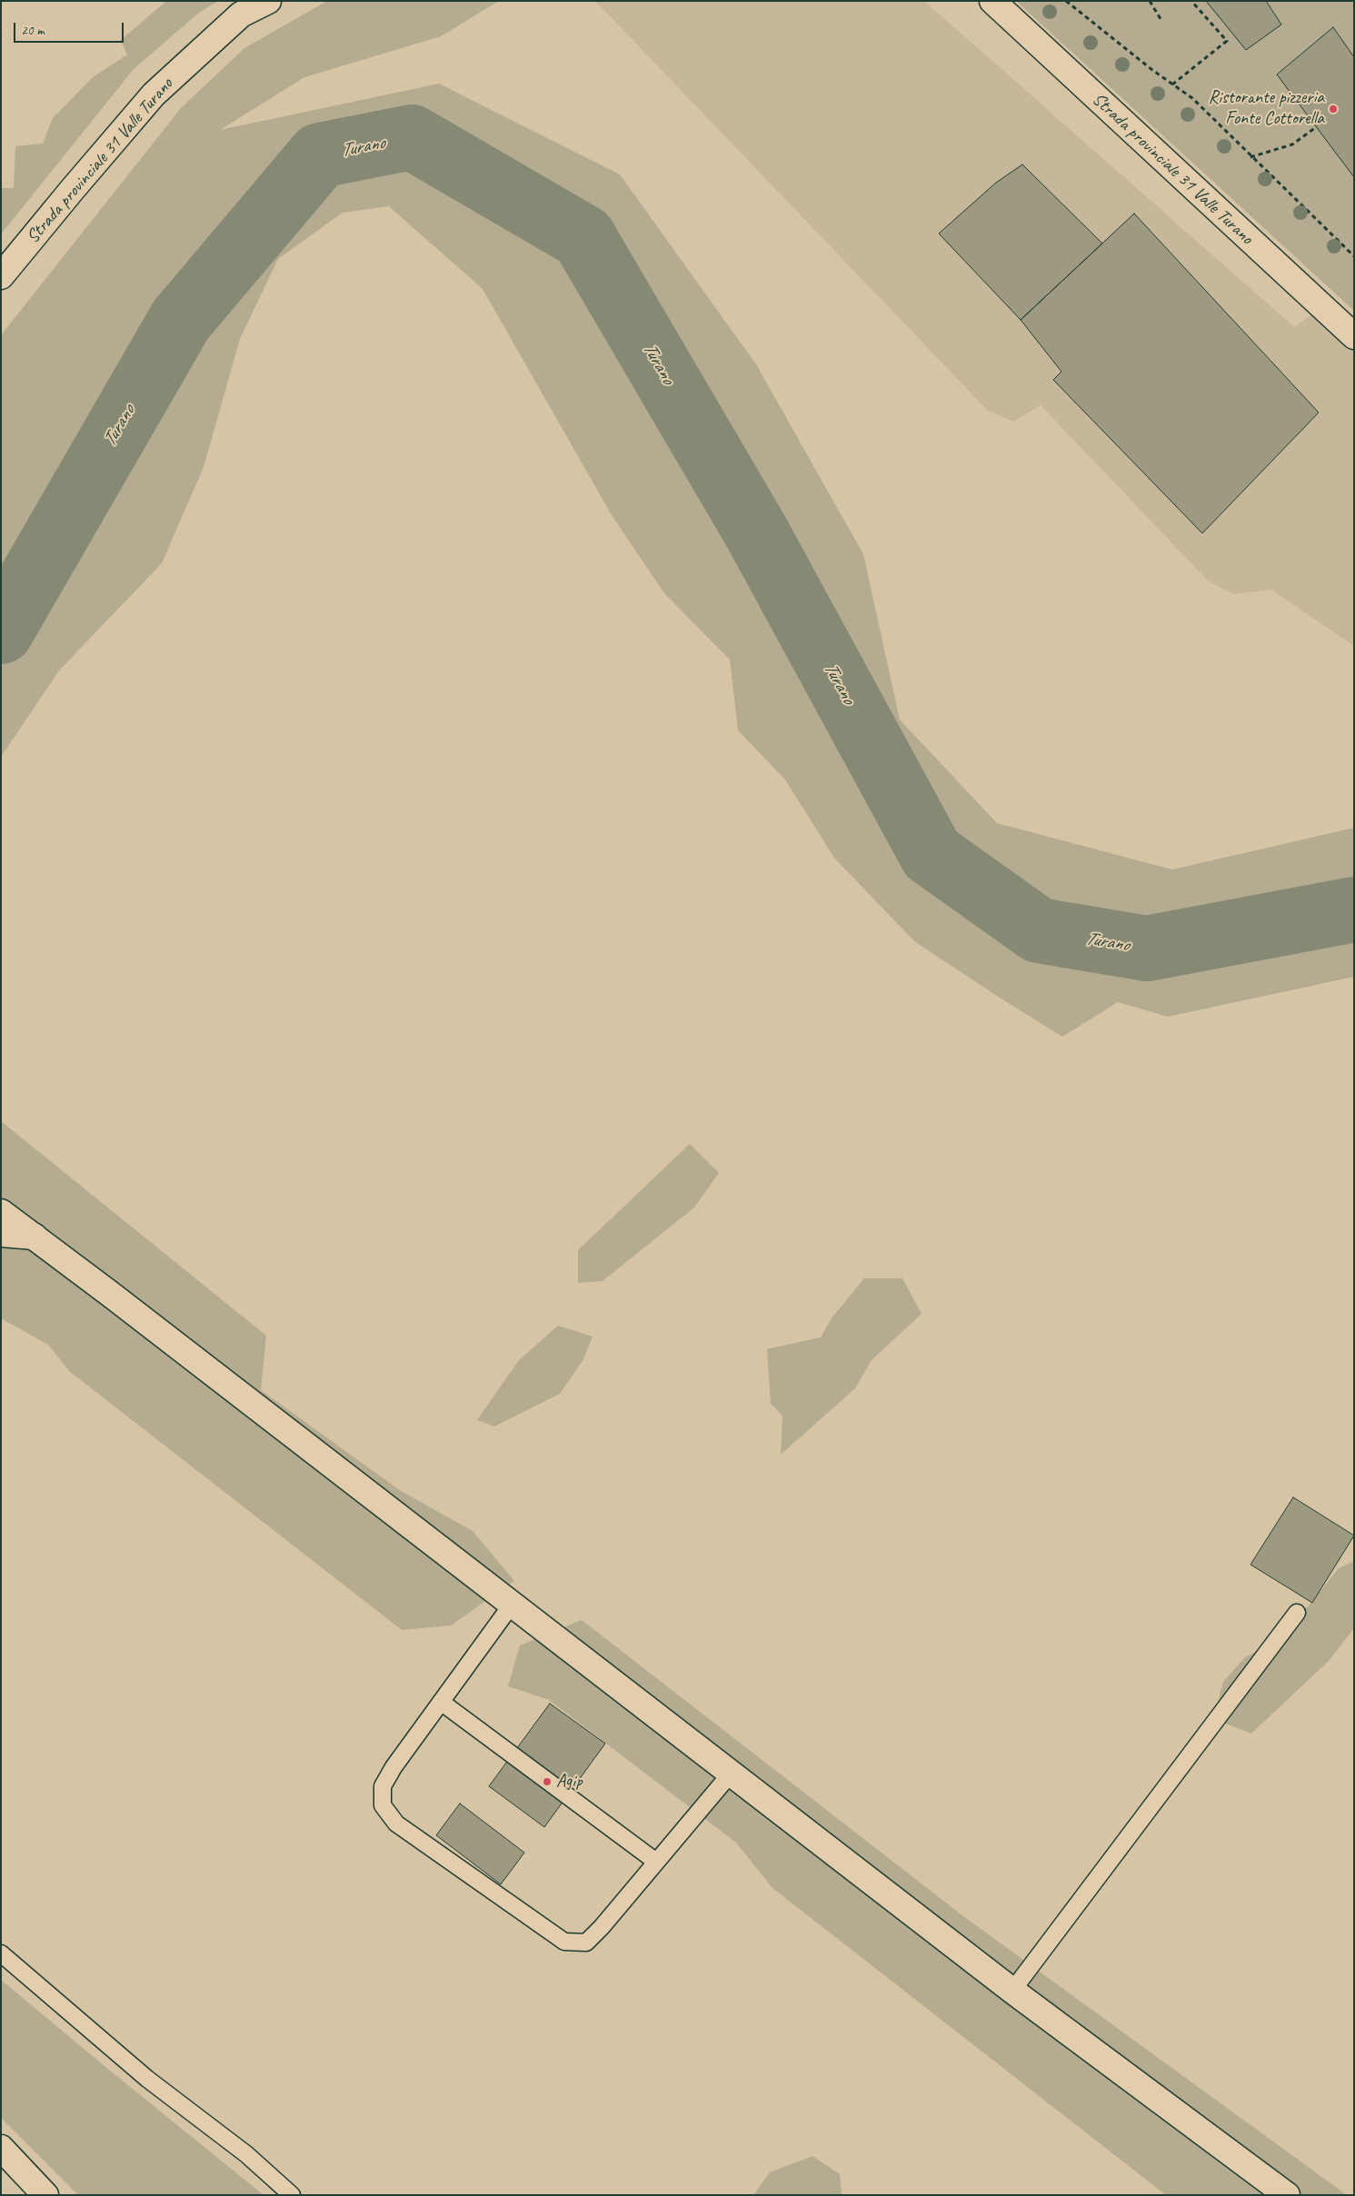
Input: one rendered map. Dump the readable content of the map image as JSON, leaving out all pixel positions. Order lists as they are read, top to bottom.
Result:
{
  "streets": {
    "main road": ["Strada provinciale 31 Valle Turano"]
  },
  "water": ["Turano"],
  "places": ["Ristorante pizzeria Fonte Cottorella", "Agip"],
  "scale_bar": "20 m"
}
